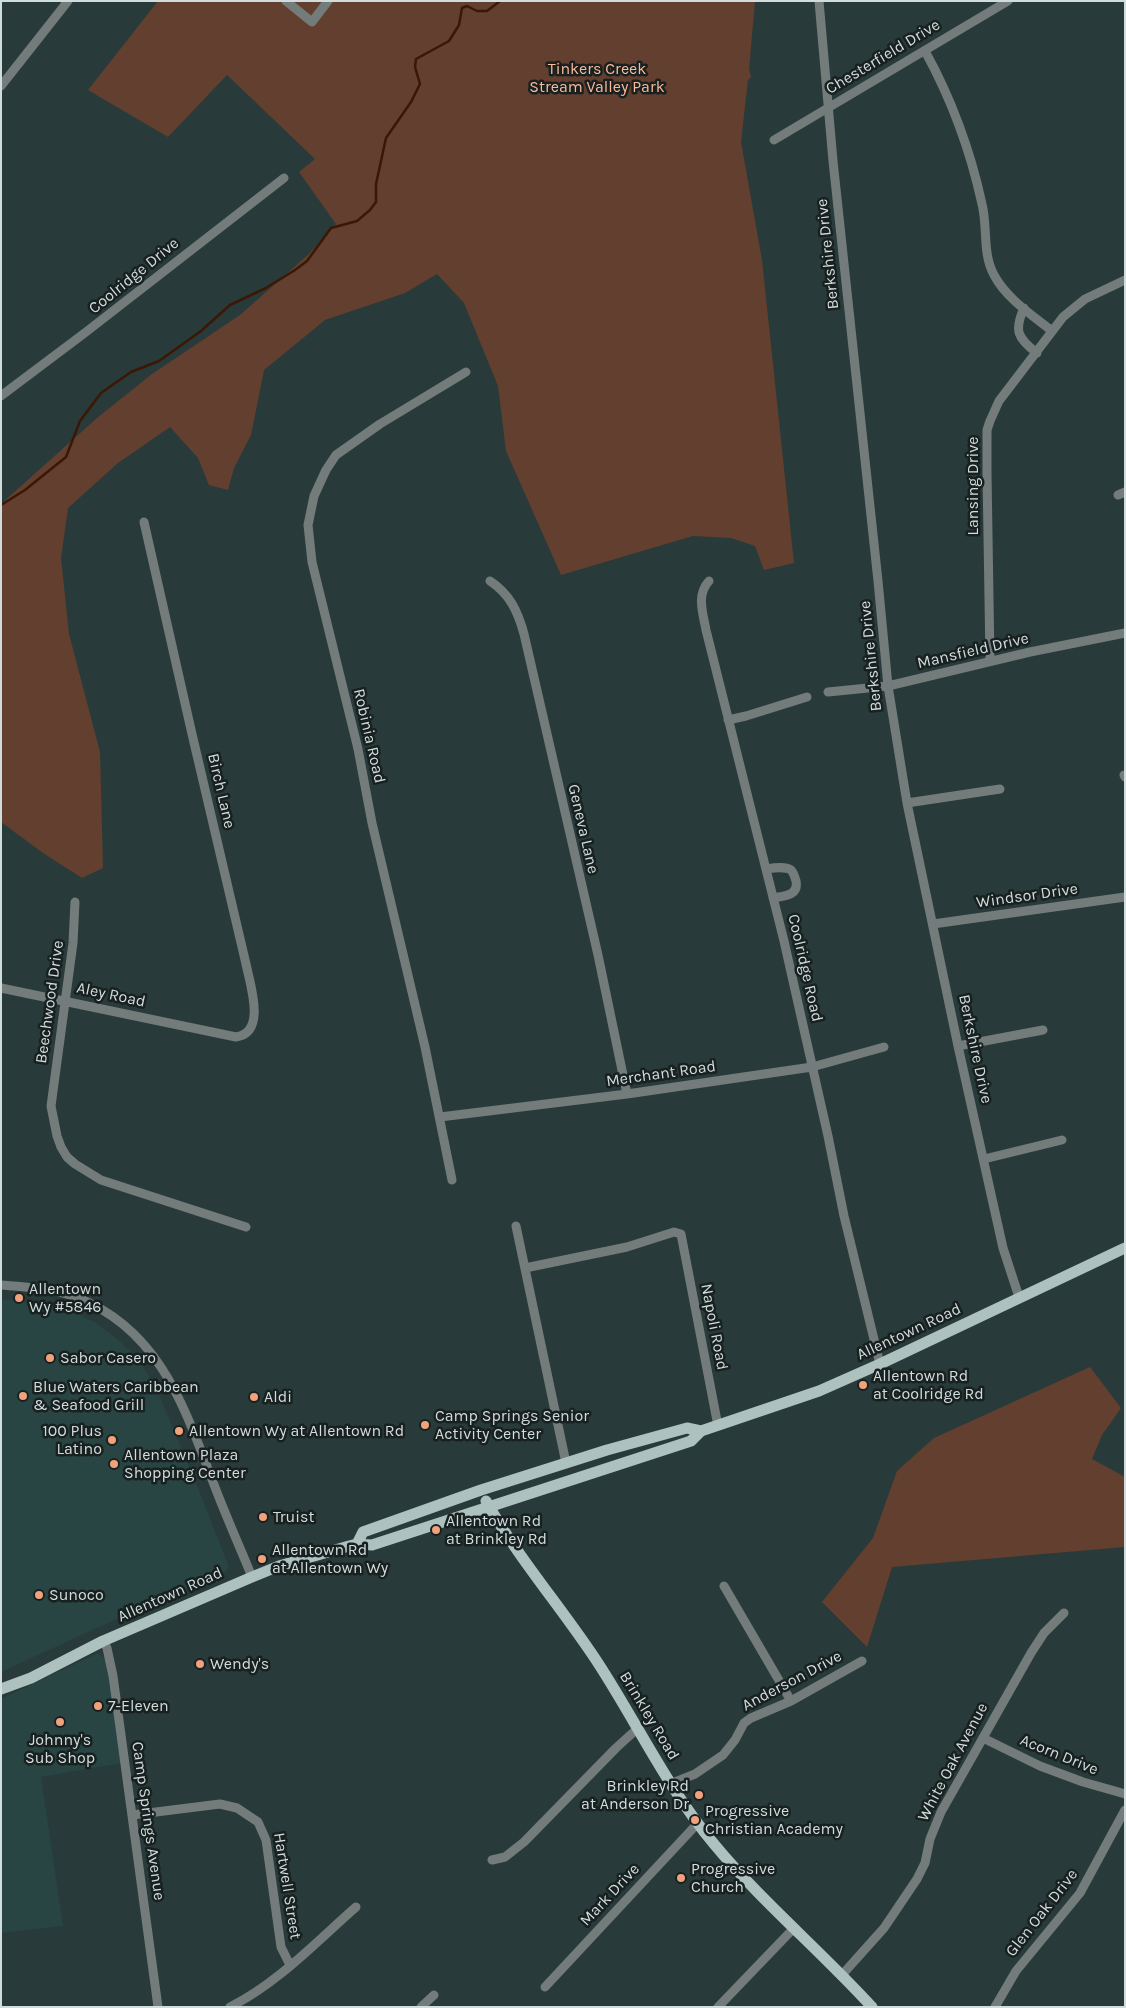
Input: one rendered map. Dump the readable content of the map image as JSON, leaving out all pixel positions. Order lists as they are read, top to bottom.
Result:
{
  "streets": {
    "main road": ["Allentown Road", "Brinkley Road"],
    "street": [
      "Chesterfield Drive",
      "Berkshire Drive",
      "Coolridge Drive",
      "Lansing Drive",
      "Mansfield Drive",
      "Robinia Road",
      "Birch Lane",
      "Geneva Lane",
      "Windsor Drive",
      "Coolridge Road",
      "Aley Road",
      "Beechwood Drive",
      "Merchant Road",
      "Napoli Road",
      "Anderson Drive",
      "Acorn Drive",
      "White Oak Avenue",
      "Camp Springs Avenue",
      "Hartwell Street",
      "Mark Drive",
      "Glen Oak Drive"
    ]
  },
  "crossings": [
    ["Chesterfield Drive", "Berkshire Drive"],
    ["Berkshire Drive", "Mansfield Drive"],
    ["Berkshire Drive", "Windsor Drive"],
    ["Berkshire Drive", "Allentown Road"],
    ["Lansing Drive", "Mansfield Drive"],
    ["Robinia Road", "Merchant Road"],
    ["Birch Lane", "Aley Road"],
    ["Geneva Lane", "Merchant Road"],
    ["Coolridge Road", "Merchant Road"],
    ["Coolridge Road", "Allentown Road"],
    ["Aley Road", "Beechwood Drive"],
    ["Napoli Road", "Allentown Road"],
    ["Allentown Road", "Brinkley Road"],
    ["Allentown Road", "Camp Springs Avenue"],
    ["Anderson Drive", "Brinkley Road"],
    ["Brinkley Road", "White Oak Avenue"],
    ["Brinkley Road", "Mark Drive"],
    ["Acorn Drive", "White Oak Avenue"],
    ["Camp Springs Avenue", "Hartwell Street"]
  ],
  "parks": ["Tinkers Creek Stream Valley Park"],
  "places": [
    "Allentown Wy #5846",
    "Sabor Casero",
    "Allentown Rd at Coolridge Rd",
    "Blue Waters Caribbean & Seafood Grill",
    "Aldi",
    "Camp Springs Senior Activity Center",
    "Allentown Wy at Allentown Rd",
    "100 Plus Latino",
    "Allentown Plaza Shopping Center",
    "Truist",
    "Allentown Rd at Brinkley Rd",
    "Allentown Rd at Allentown Wy",
    "Sunoco",
    "Wendy's",
    "7-Eleven",
    "Johnny's Sub Shop",
    "Brinkley Rd at Anderson Dr",
    "Progressive Christian Academy",
    "Progressive Church"
  ]
}
